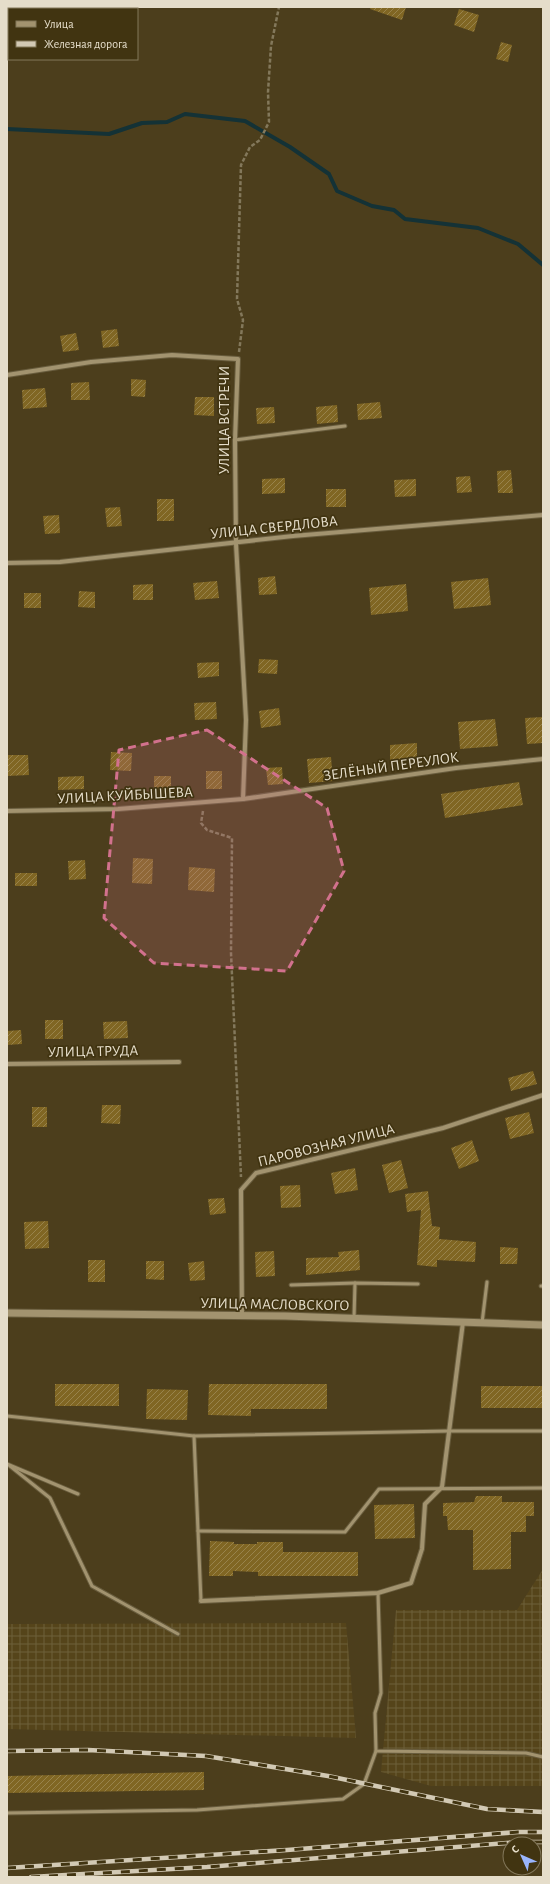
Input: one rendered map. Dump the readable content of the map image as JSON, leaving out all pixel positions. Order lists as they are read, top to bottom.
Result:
{
  "streets": {
    "street": [
      "УЛИЦА ВСТРЕЧИ",
      "УЛИЦА СВЕРДЛОВА",
      "ЗЕЛЁНЫЙ ПЕРЕУЛОК",
      "УЛИЦА КУЙБЫШЕВА",
      "УЛИЦА ТРУДА",
      "ПАРОВОЗНАЯ УЛИЦА",
      "УЛИЦА МАСЛОВСКОГО"
    ]
  },
  "crossings": [
    ["УЛИЦА ВСТРЕЧИ", "УЛИЦА СВЕРДЛОВА"],
    ["УЛИЦА ВСТРЕЧИ", "ЗЕЛЁНЫЙ ПЕРЕУЛОК"],
    ["УЛИЦА ВСТРЕЧИ", "УЛИЦА КУЙБЫШЕВА"],
    ["ЗЕЛЁНЫЙ ПЕРЕУЛОК", "УЛИЦА КУЙБЫШЕВА"]
  ],
  "legend": ["Улица", "Железная дорога"],
  "north": "top left"
}
